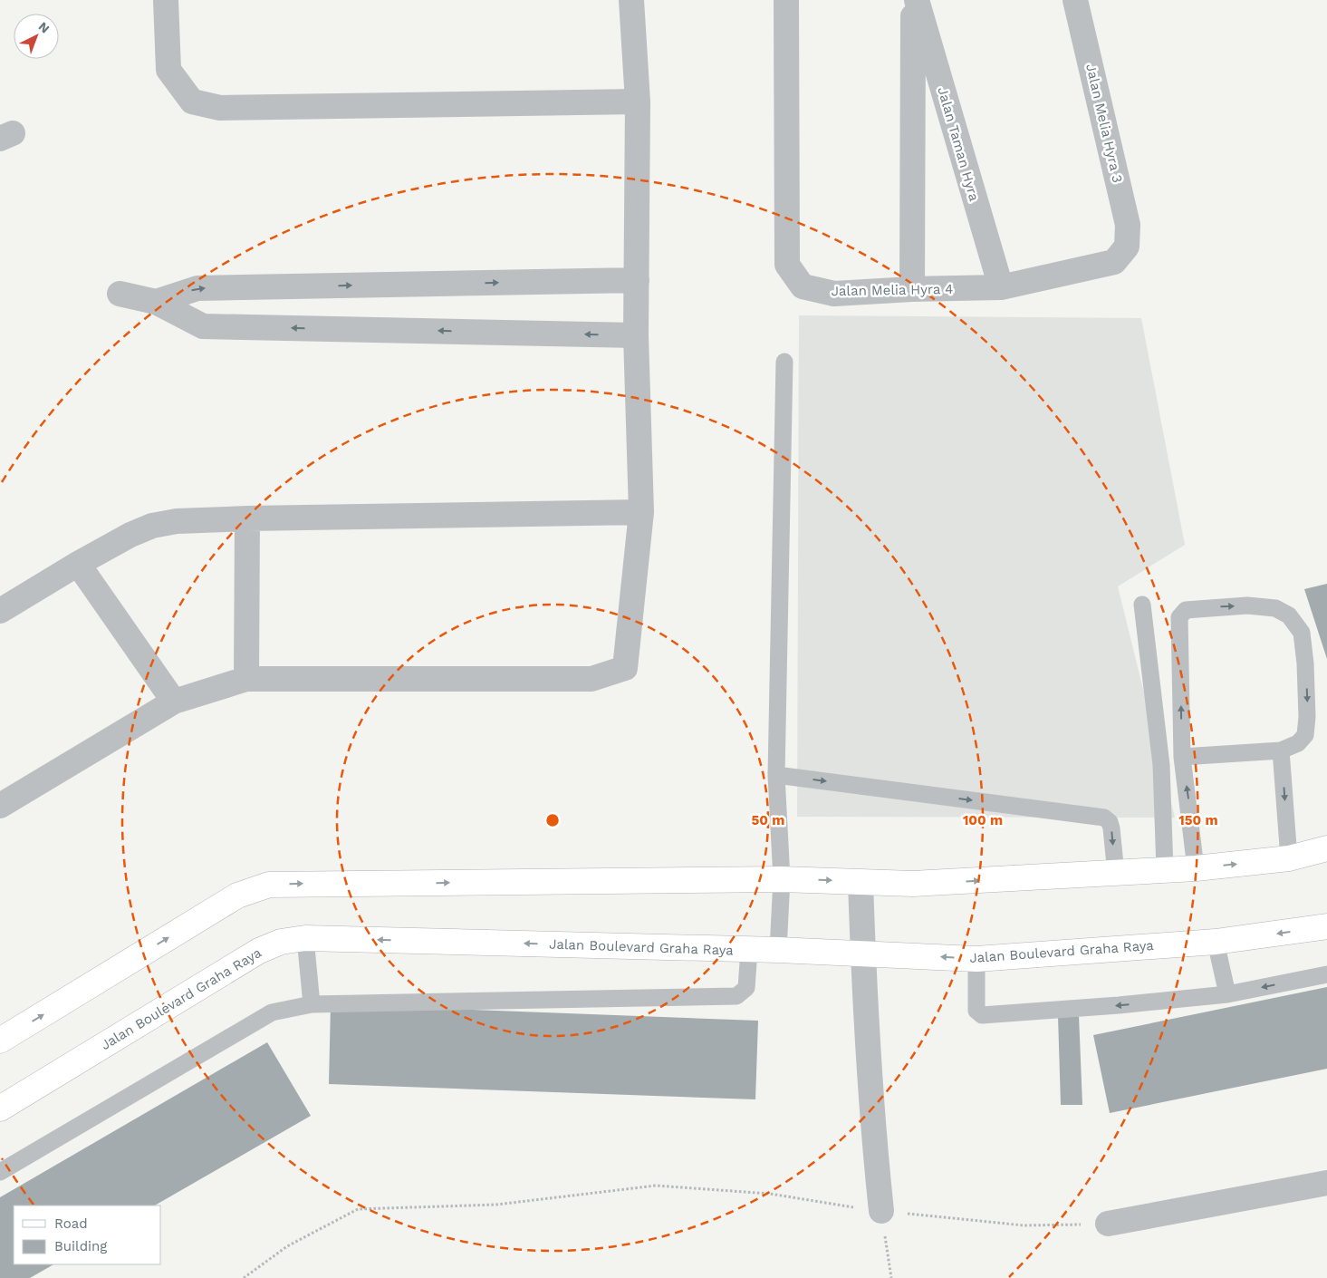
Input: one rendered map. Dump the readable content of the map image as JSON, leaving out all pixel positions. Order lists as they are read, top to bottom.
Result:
{
  "streets": {
    "main road": ["Jalan Boulevard Graha Raya"],
    "street": ["Jalan Melia Hyra 3", "Jalan Taman Hyra", "Jalan Melia Hyra 4"]
  },
  "crossings": [
    ["Jalan Melia Hyra 3", "Jalan Melia Hyra 4"],
    ["Jalan Taman Hyra", "Jalan Melia Hyra 4"]
  ],
  "legend": ["Road", "Building"],
  "north": "top right",
  "rings": ["50 m", "100 m", "150 m"]
}
